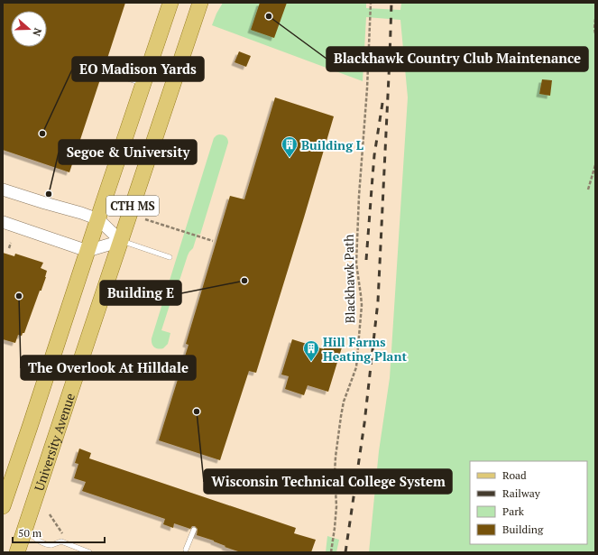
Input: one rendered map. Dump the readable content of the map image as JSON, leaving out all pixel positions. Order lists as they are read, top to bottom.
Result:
{
  "streets": {
    "main road": ["CTH MS", "University Avenue"],
    "path": ["Blackhawk Path"]
  },
  "places": {
    "other": [
      "Blackhawk Country Club Maintenance",
      "EO Madison Yards",
      "Segoe & University",
      "Building E",
      "The Overlook At Hilldale",
      "Wisconsin Technical College System"
    ],
    "building": ["Building L", "Hill Farms Heating Plant"]
  },
  "legend": [
    "Road",
    "Railway",
    "Park",
    "Building"
  ],
  "scale_bar": "50 m",
  "north": "right"
}
